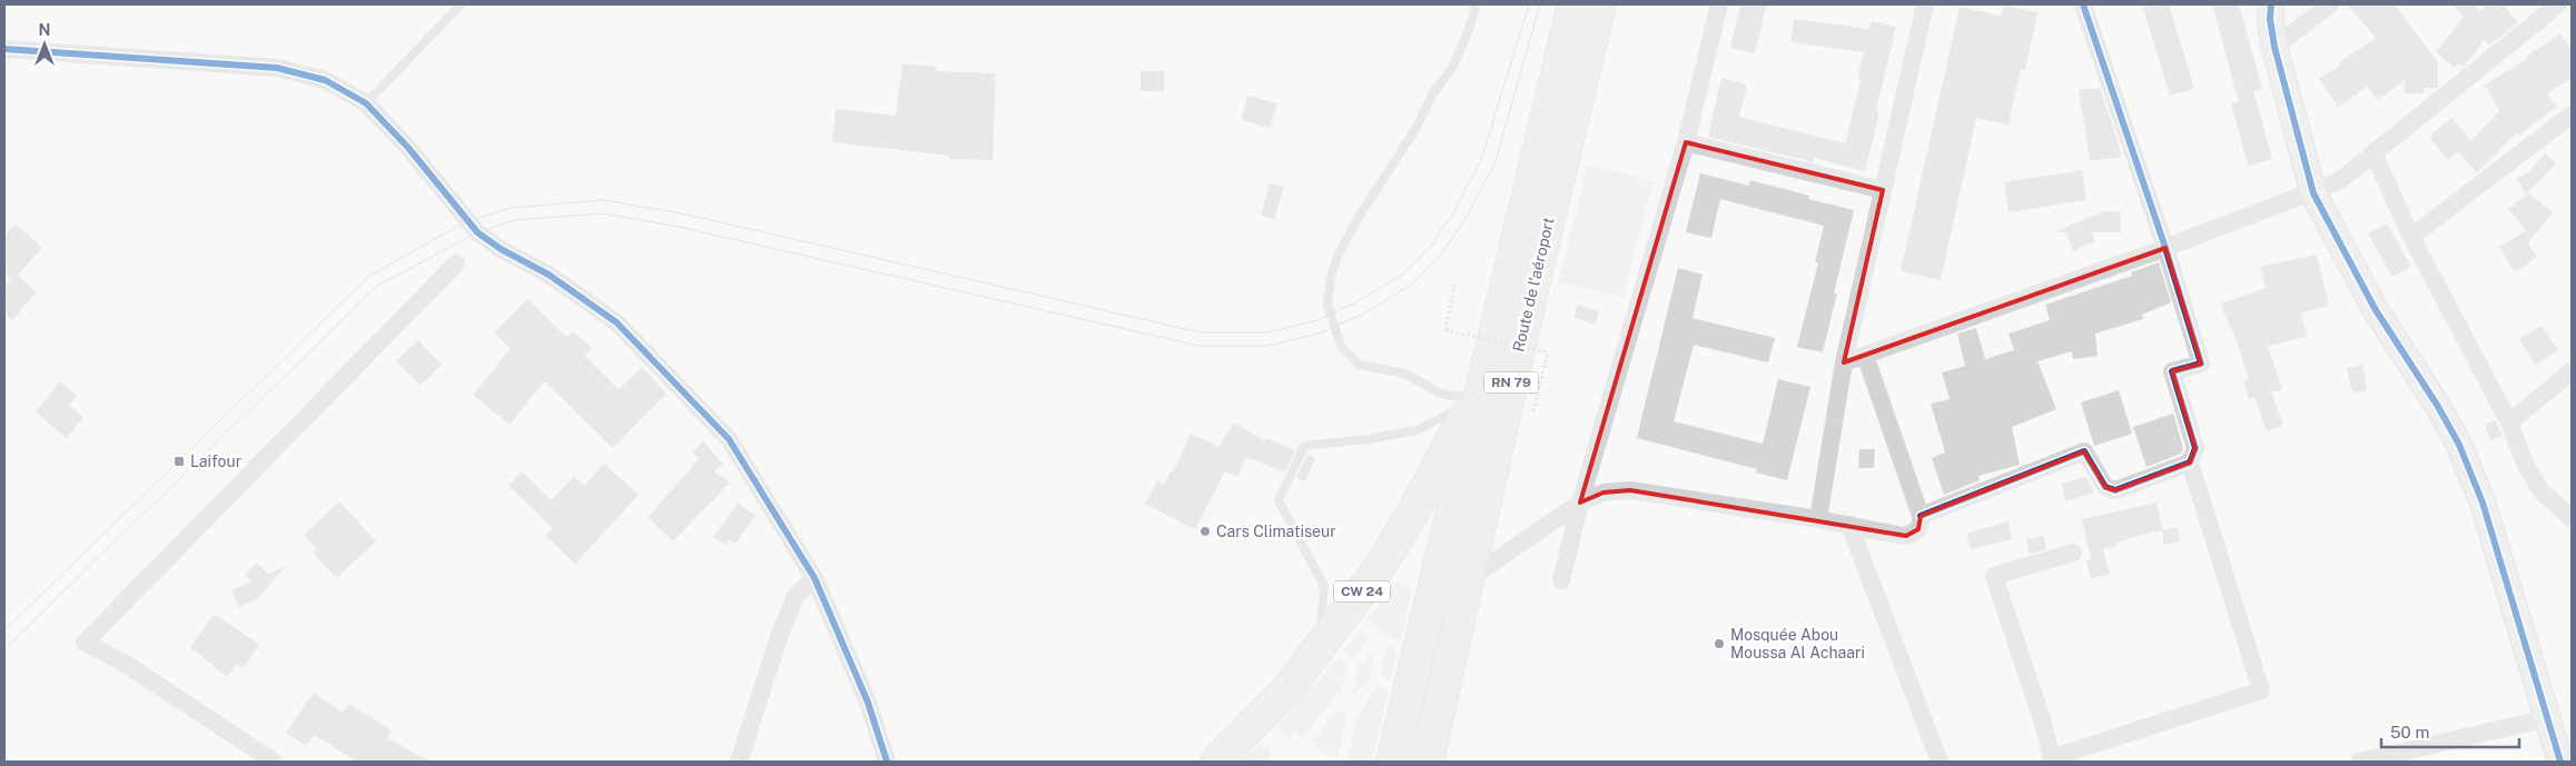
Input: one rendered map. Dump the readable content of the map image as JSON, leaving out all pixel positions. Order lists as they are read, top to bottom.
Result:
{
  "streets": {
    "highway": ["Route de l'aéroport", "RN 79", "CW 24"]
  },
  "crossings": [
    ["RN 79", "CW 24"]
  ],
  "places": {
    "transit": ["Laifour"],
    "other": ["Cars Climatiseur", "Mosquée Abou Moussa Al Achaari"]
  },
  "scale_bar": "50 m",
  "north": "top"
}
